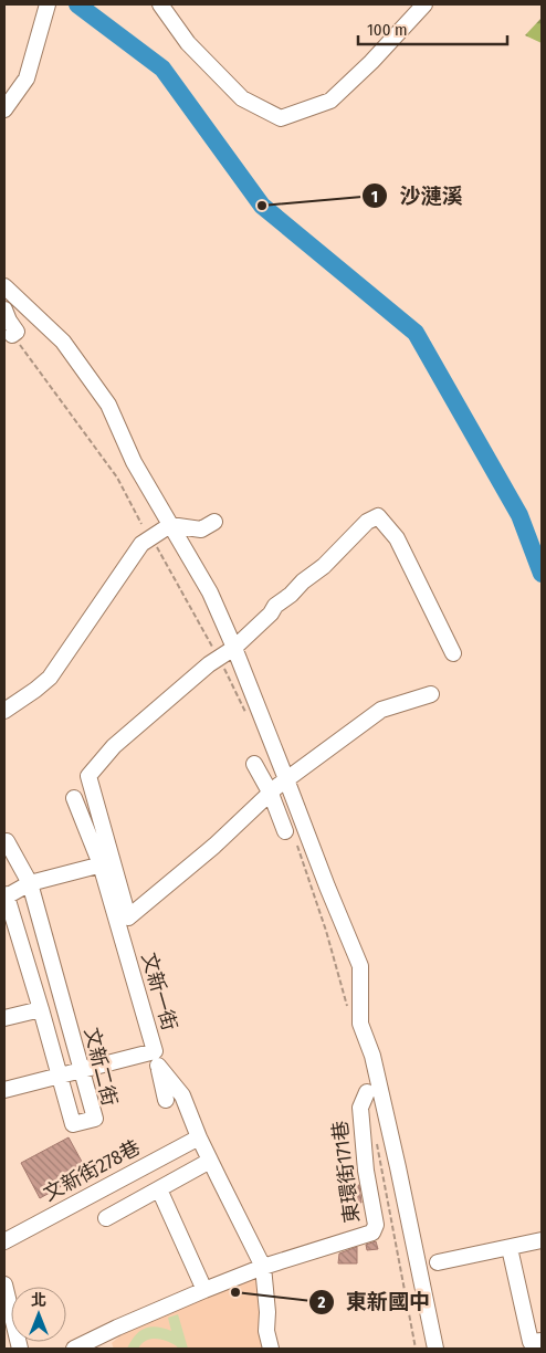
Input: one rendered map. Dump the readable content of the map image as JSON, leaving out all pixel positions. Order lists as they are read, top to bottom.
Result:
{
  "streets": {
    "street": [
      "文新一街",
      "文新二街",
      "文新街278巷",
      "東環街171巷"
    ]
  },
  "crossings": [
    ["文新一街", "文新二街"]
  ],
  "places": ["沙漣溪", "東新國中"],
  "scale_bar": "100 m",
  "north": "top"
}
